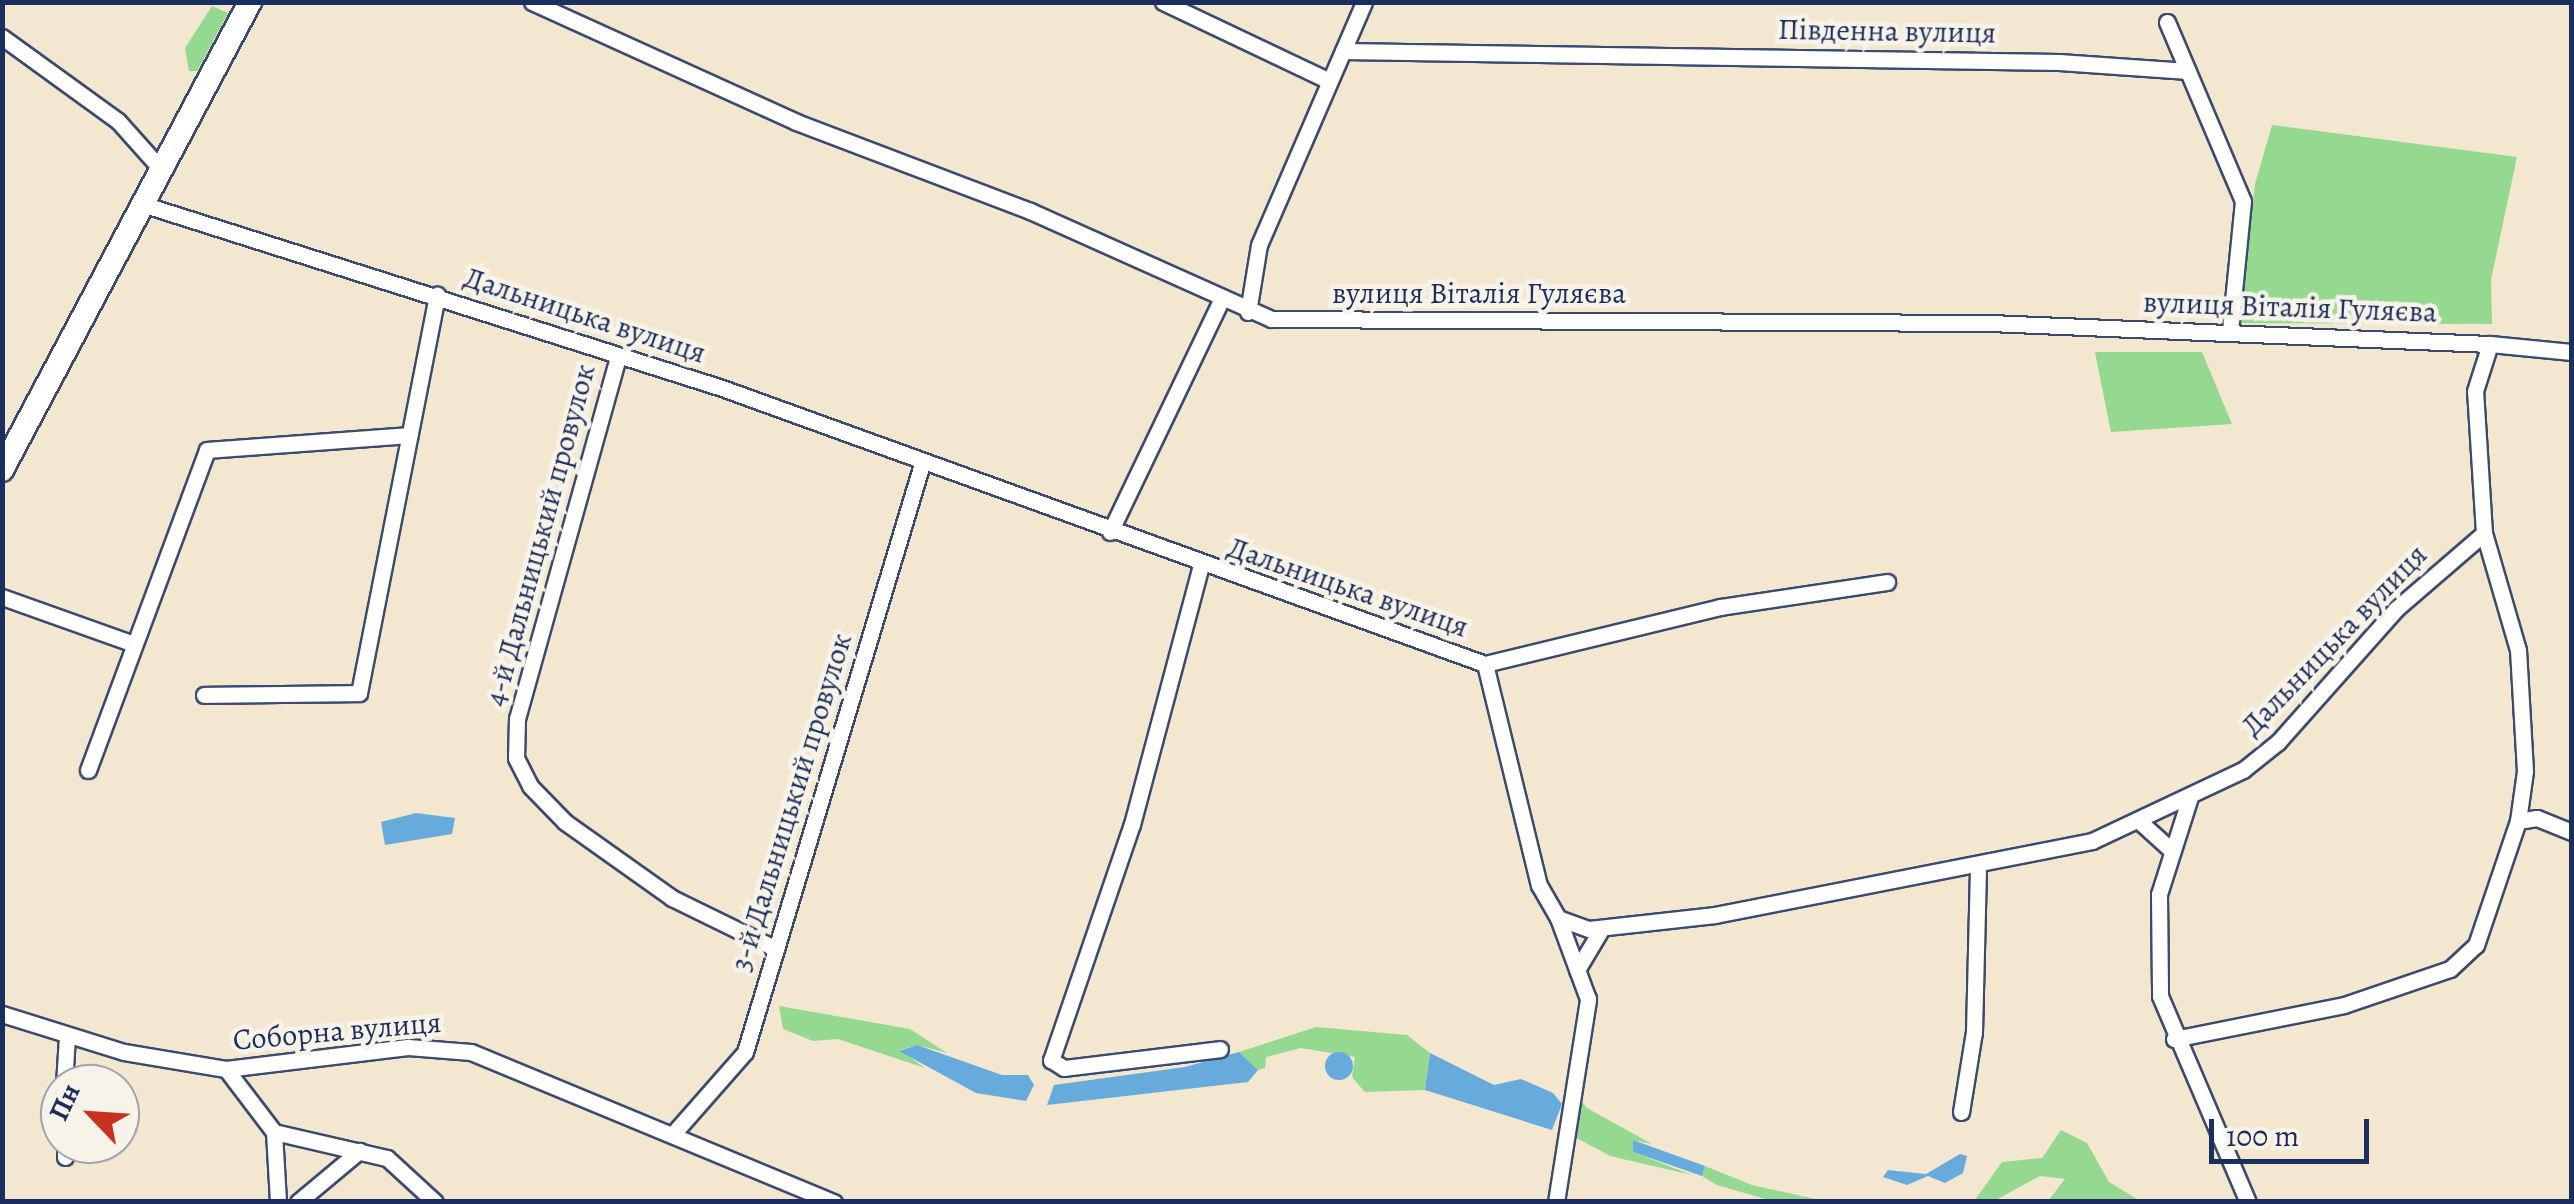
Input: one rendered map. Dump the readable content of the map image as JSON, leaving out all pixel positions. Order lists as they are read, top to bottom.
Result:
{
  "streets": {
    "street": [
      "Південна вулиця",
      "вулиця Віталія Гуляєва",
      "Дальницька вулиця",
      "4-й Дальницький провулок",
      "3-й Дальницький провулок",
      "Соборна вулиця"
    ]
  },
  "crossings": [
    ["Дальницька вулиця", "4-й Дальницький провулок"],
    ["Дальницька вулиця", "3-й Дальницький провулок"],
    ["4-й Дальницький провулок", "3-й Дальницький провулок"],
    ["3-й Дальницький провулок", "Соборна вулиця"]
  ],
  "scale_bar": "100 m",
  "north": "top left"
}
